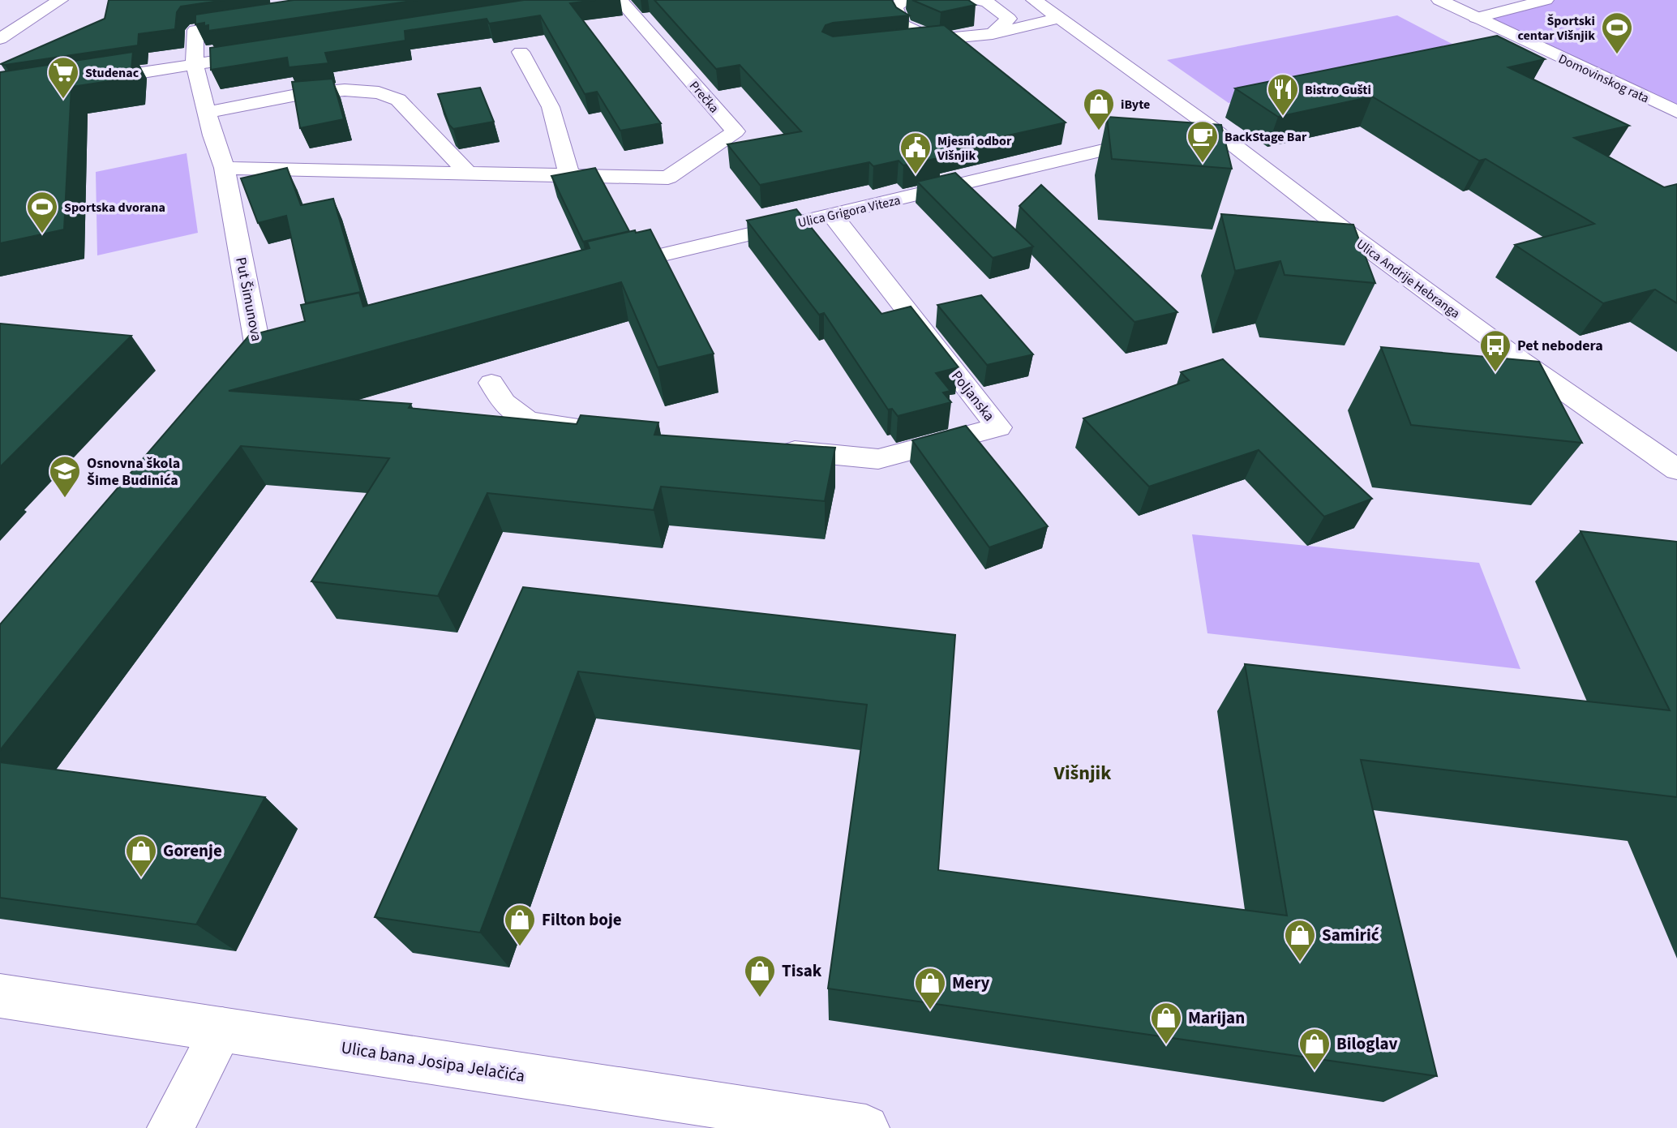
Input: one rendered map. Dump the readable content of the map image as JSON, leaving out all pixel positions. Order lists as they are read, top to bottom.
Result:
{
  "streets": {
    "street": [
      "Domovinskog rata",
      "Prečka",
      "Ulica Grigora Viteza",
      "Ulica Andrije Hebranga",
      "Put Šimunova",
      "Poljanska",
      "Ulica bana Josipa Jelačića"
    ]
  },
  "crossings": [
    ["Ulica Grigora Viteza", "Poljanska"]
  ],
  "districts": ["Višnjik"],
  "places": {
    "sports": ["Športski centar Višnjik", "Sportska dvorana"],
    "supermarket": ["Studenac"],
    "restaurant": ["Bistro Gušti"],
    "shop": [
      "iByte",
      "Gorenje",
      "Filton boje",
      "Samirić",
      "Tisak",
      "Mery",
      "Marijan",
      "Biloglav"
    ],
    "cafe": ["BackStage Bar"],
    "public building": ["Mjesni odbor Višnjik"],
    "bus stop": ["Pet nebodera"],
    "school or university": ["Osnovna škola Šime Budinića"]
  }
}
